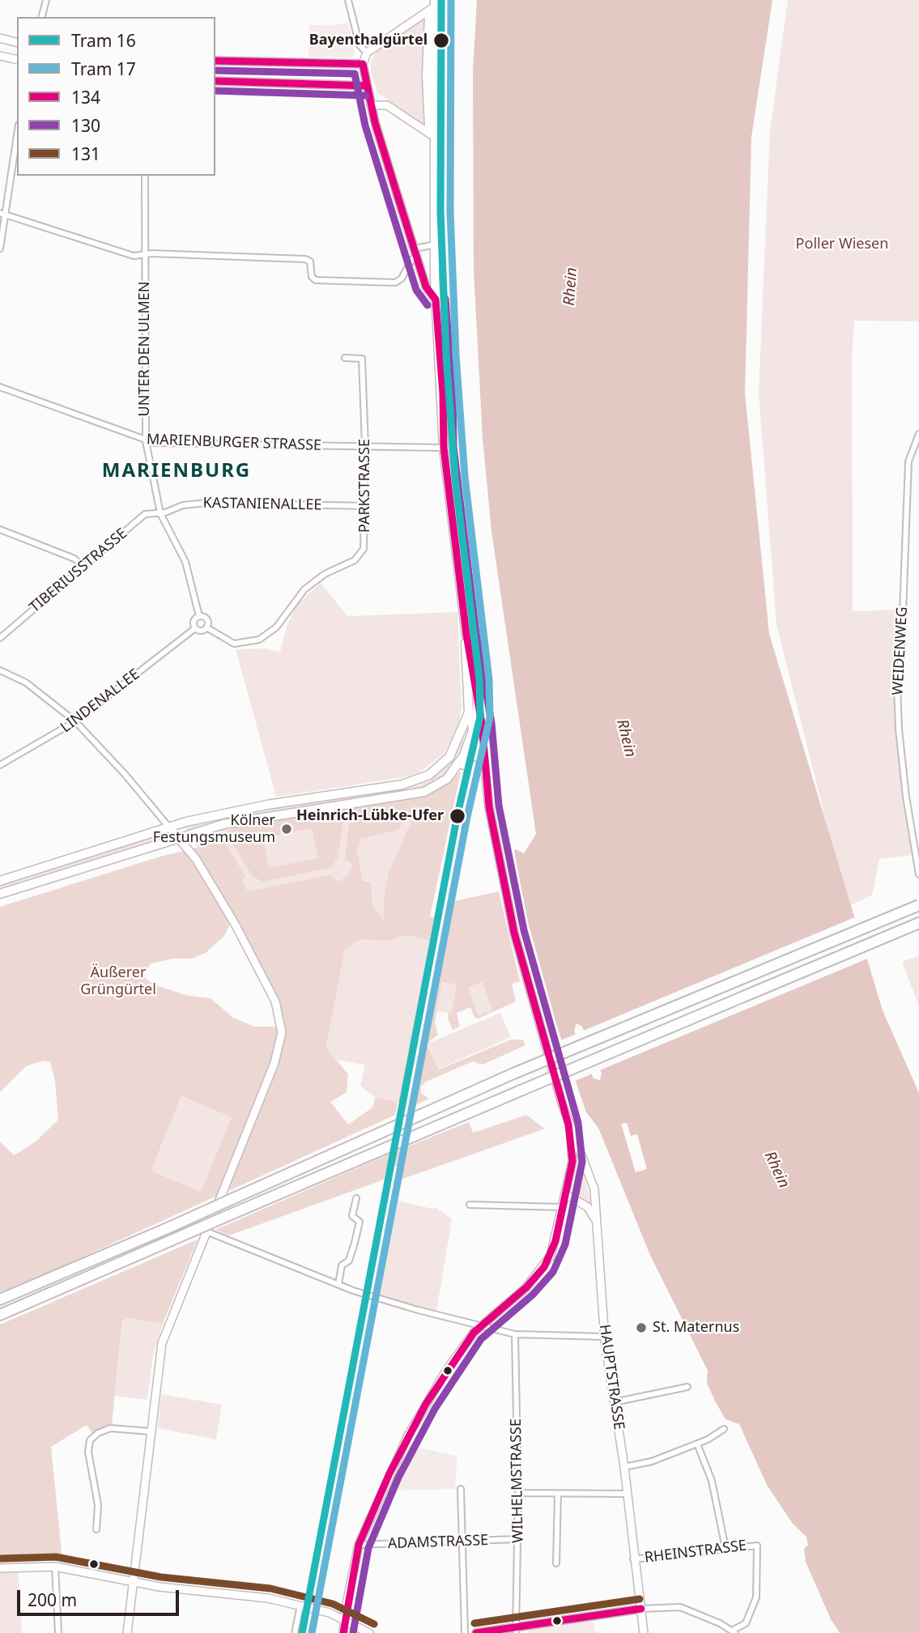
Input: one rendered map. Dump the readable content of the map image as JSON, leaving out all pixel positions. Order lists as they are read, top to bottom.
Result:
{
  "streets": {
    "main road": ["HAUPTSTRASSE"],
    "street": [
      "UNTER DEN ULMEN",
      "MARIENBURGER STRASSE",
      "PARKSTRASSE",
      "KASTANIENALLEE",
      "TIBERIUSSTRASSE",
      "WEIDENWEG",
      "LINDENALLEE",
      "WILHELMSTRASSE",
      "ADAMSTRASSE",
      "RHEINSTRASSE"
    ]
  },
  "crossings": [
    ["UNTER DEN ULMEN", "MARIENBURGER STRASSE"],
    ["UNTER DEN ULMEN", "PARKSTRASSE"],
    ["UNTER DEN ULMEN", "KASTANIENALLEE"],
    ["UNTER DEN ULMEN", "TIBERIUSSTRASSE"],
    ["UNTER DEN ULMEN", "LINDENALLEE"],
    ["MARIENBURGER STRASSE", "PARKSTRASSE"],
    ["PARKSTRASSE", "KASTANIENALLEE"],
    ["PARKSTRASSE", "LINDENALLEE"],
    ["KASTANIENALLEE", "TIBERIUSSTRASSE"],
    ["HAUPTSTRASSE", "RHEINSTRASSE"],
    ["WILHELMSTRASSE", "ADAMSTRASSE"]
  ],
  "districts": ["MARIENBURG"],
  "water": ["Rhein"],
  "parks": ["Poller Wiesen", "Äußerer Grüngürtel"],
  "places": [
    "Bayenthalgürtel",
    "Heinrich-Lübke-Ufer",
    "Kölner Festungsmuseum",
    "St. Maternus"
  ],
  "lines": [
    "tram line 16",
    "tram line 17",
    "transit line 134",
    "transit line 130",
    "transit line 131"
  ],
  "legend": [
    "Tram 16",
    "Tram 17",
    "134",
    "130",
    "131"
  ],
  "scale_bar": "200 m"
}
